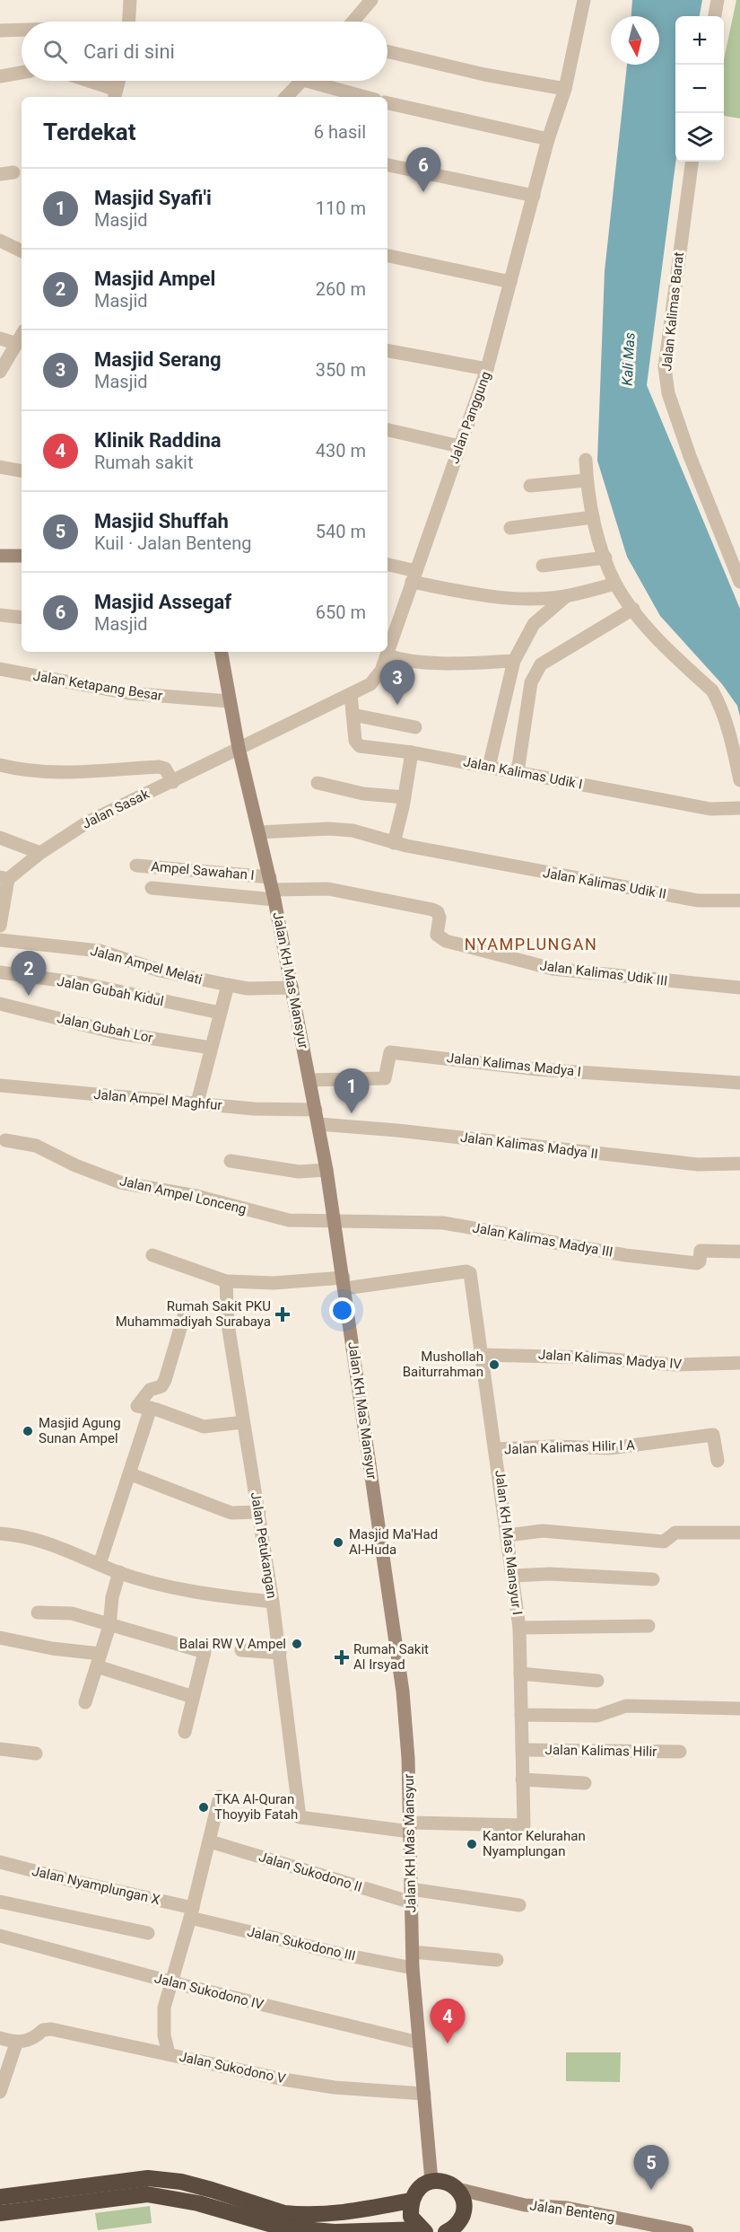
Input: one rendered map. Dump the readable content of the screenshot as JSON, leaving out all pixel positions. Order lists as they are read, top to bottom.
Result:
{
  "streets": {
    "street": [
      "Jalan Kalimas Barat",
      "Jalan Panggung",
      "Jalan Ketapang Besar",
      "Jalan Kalimas Udik I",
      "Jalan Sasak",
      "Ampel Sawahan I",
      "Jalan Kalimas Udik II",
      "Jalan Ampel Melati",
      "Jalan Kalimas Udik III",
      "Jalan KH Mas Mansyur",
      "Jalan Gubah Kidul",
      "Jalan Gubah Lor",
      "Jalan Kalimas Madya I",
      "Jalan Ampel Maghfur",
      "Jalan Kalimas Madya II",
      "Jalan Ampel Lonceng",
      "Jalan Kalimas Madya III",
      "Jalan Kalimas Madya IV",
      "Jalan Kalimas Hilir I A",
      "Jalan KH Mas Mansyur I",
      "Jalan Petukangan",
      "Jalan Kalimas Hilir",
      "Jalan Sukodono II",
      "Jalan Nyamplungan X",
      "Jalan Sukodono III",
      "Jalan Sukodono IV",
      "Jalan Sukodono V",
      "Jalan Benteng"
    ]
  },
  "crossings": [
    ["Jalan Panggung", "Jalan Kalimas Udik I"],
    ["Jalan Panggung", "Jalan Sasak"],
    ["Jalan Panggung", "Jalan KH Mas Mansyur"],
    ["Jalan Ketapang Besar", "Jalan KH Mas Mansyur"],
    ["Jalan Sasak", "Jalan KH Mas Mansyur"],
    ["Ampel Sawahan I", "Jalan Kalimas Udik III"],
    ["Ampel Sawahan I", "Jalan KH Mas Mansyur"],
    ["Jalan Kalimas Udik II", "Jalan KH Mas Mansyur"],
    ["Jalan Ampel Melati", "Jalan KH Mas Mansyur"],
    ["Jalan Kalimas Udik III", "Jalan KH Mas Mansyur"],
    ["Jalan KH Mas Mansyur", "Jalan Kalimas Madya I"],
    ["Jalan KH Mas Mansyur", "Jalan Ampel Maghfur"],
    ["Jalan KH Mas Mansyur", "Jalan Kalimas Madya II"],
    ["Jalan KH Mas Mansyur", "Jalan Ampel Lonceng"],
    ["Jalan KH Mas Mansyur", "Jalan Kalimas Madya III"],
    ["Jalan KH Mas Mansyur", "Jalan KH Mas Mansyur I"],
    ["Jalan KH Mas Mansyur", "Jalan Petukangan"],
    ["Jalan KH Mas Mansyur", "Jalan Sukodono II"],
    ["Jalan KH Mas Mansyur", "Jalan Sukodono III"],
    ["Jalan KH Mas Mansyur", "Jalan Sukodono IV"],
    ["Jalan KH Mas Mansyur", "Jalan Sukodono V"],
    ["Jalan Ampel Lonceng", "Jalan Kalimas Madya III"],
    ["Jalan Kalimas Madya IV", "Jalan KH Mas Mansyur I"],
    ["Jalan Kalimas Hilir I A", "Jalan KH Mas Mansyur I"],
    ["Jalan KH Mas Mansyur I", "Jalan Petukangan"],
    ["Jalan KH Mas Mansyur I", "Jalan Kalimas Hilir"],
    ["Jalan Nyamplungan X", "Jalan Sukodono III"]
  ],
  "districts": ["NYAMPLUNGAN"],
  "water": ["Kali Mas"],
  "places": {
    "health": ["Rumah Sakit PKU Muhammadiyah Surabaya", "Rumah Sakit Al Irsyad"],
    "other": [
      "Mushollah Baiturrahman",
      "Masjid Agung Sunan Ampel",
      "Masjid Ma'Had Al-Huda",
      "Balai RW V Ampel",
      "TKA Al-Quran Thoyyib Fatah",
      "Kantor Kelurahan Nyamplungan"
    ]
  },
  "north": "bottom",
  "page": {
    "map_buttons": ["+", "−"],
    "search": "Cari di sini",
    "heading": ["Terdekat", "6 hasil"],
    "pins": [
      "6",
      "3",
      "2",
      "1",
      "4",
      "5"
    ],
    "list": [
      {
        "mark": "1",
        "name": "Masjid Syafi'i",
        "note": "Masjid",
        "value": "110 m"
      },
      {
        "mark": "2",
        "name": "Masjid Ampel",
        "note": "Masjid",
        "value": "260 m"
      },
      {
        "mark": "3",
        "name": "Masjid Serang",
        "note": "Masjid",
        "value": "350 m"
      },
      {
        "mark": "4",
        "name": "Klinik Raddina",
        "note": "Rumah sakit",
        "value": "430 m"
      },
      {
        "mark": "5",
        "name": "Masjid Shuffah",
        "note": "Kuil · Jalan Benteng",
        "value": "540 m"
      },
      {
        "mark": "6",
        "name": "Masjid Assegaf",
        "note": "Masjid",
        "value": "650 m"
      }
    ]
  }
}
